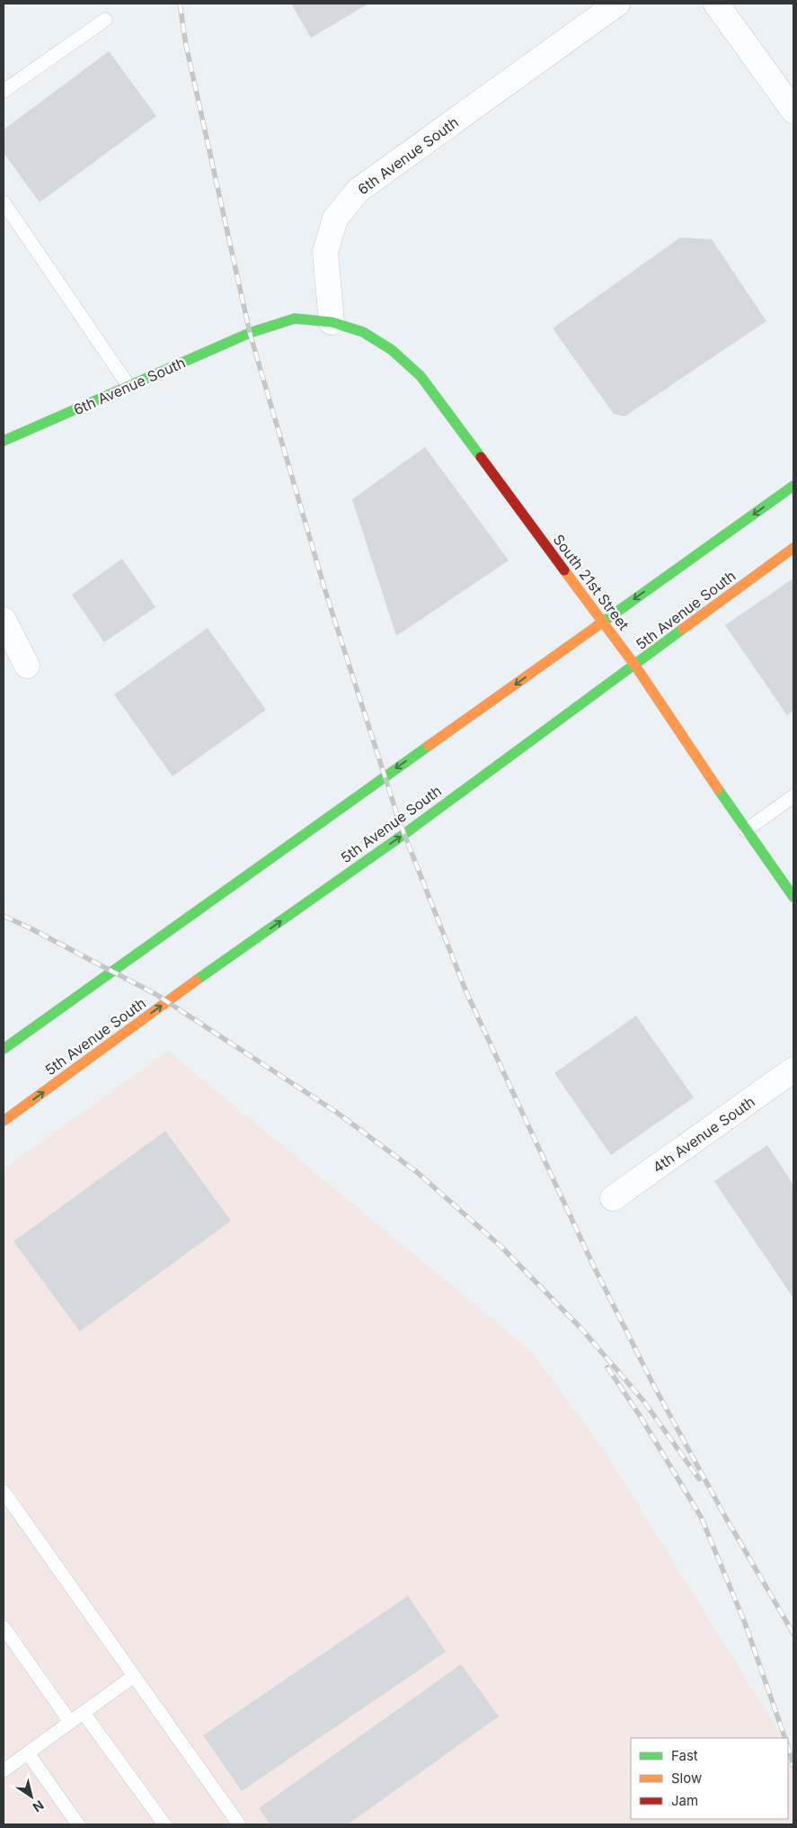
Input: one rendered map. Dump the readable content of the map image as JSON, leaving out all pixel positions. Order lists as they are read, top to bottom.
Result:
{
  "streets": {
    "main road": ["6th Avenue South", "South 21st Street", "5th Avenue South"],
    "street": ["4th Avenue South"]
  },
  "crossings": [
    ["6th Avenue South", "South 21st Street"],
    ["South 21st Street", "5th Avenue South"]
  ],
  "legend": ["Fast", "Slow", "Jam"],
  "north": "bottom right"
}
